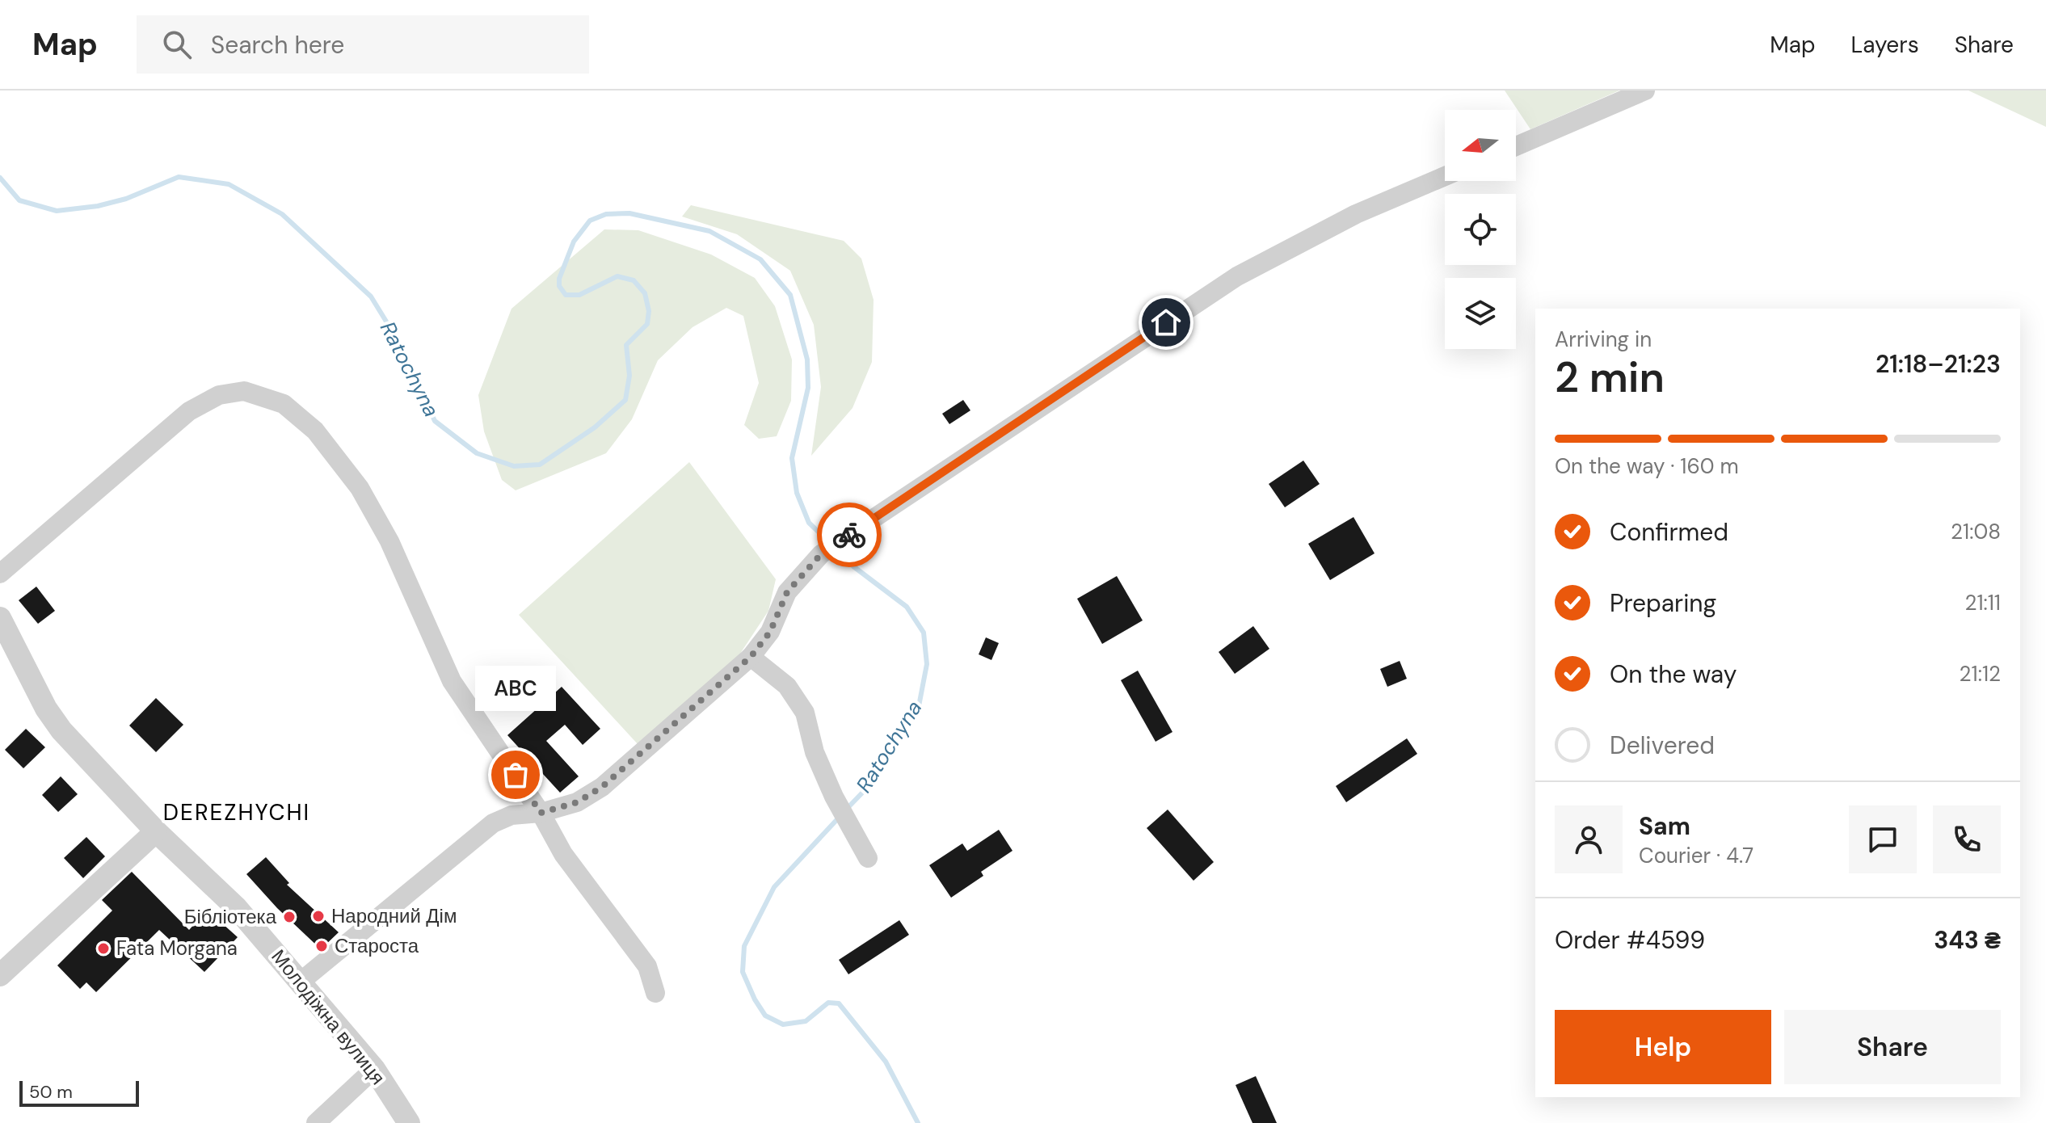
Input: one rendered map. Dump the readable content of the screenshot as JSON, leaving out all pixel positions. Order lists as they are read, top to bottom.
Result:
{
  "streets": {
    "street": ["Молодіжна вулиця"]
  },
  "districts": ["DEREZHYCHI"],
  "water": ["Ratochyna"],
  "places": [
    "ABC",
    "Народний Дім",
    "Бібліотека",
    "Староста",
    "Fata Morgana"
  ],
  "scale_bar": "50 m",
  "north": "left",
  "page": {
    "header": "Map",
    "search": "Search here",
    "nav": ["Map", "Layers", "Share"],
    "heading": ["2 min", "Arriving in", "21:18–21:23"],
    "panel": [
      "Sam",
      "Courier · 4.7",
      "Order #4599",
      "343 ₴"
    ],
    "bar": "On the way · 160 m",
    "list": [
      ["Confirmed", "21:08"],
      ["Preparing", "21:11"],
      ["On the way", "21:12"],
      "Delivered"
    ],
    "bubble": "ABC",
    "buttons": ["Help", "Share"],
    "scale": "50 m"
  }
}
